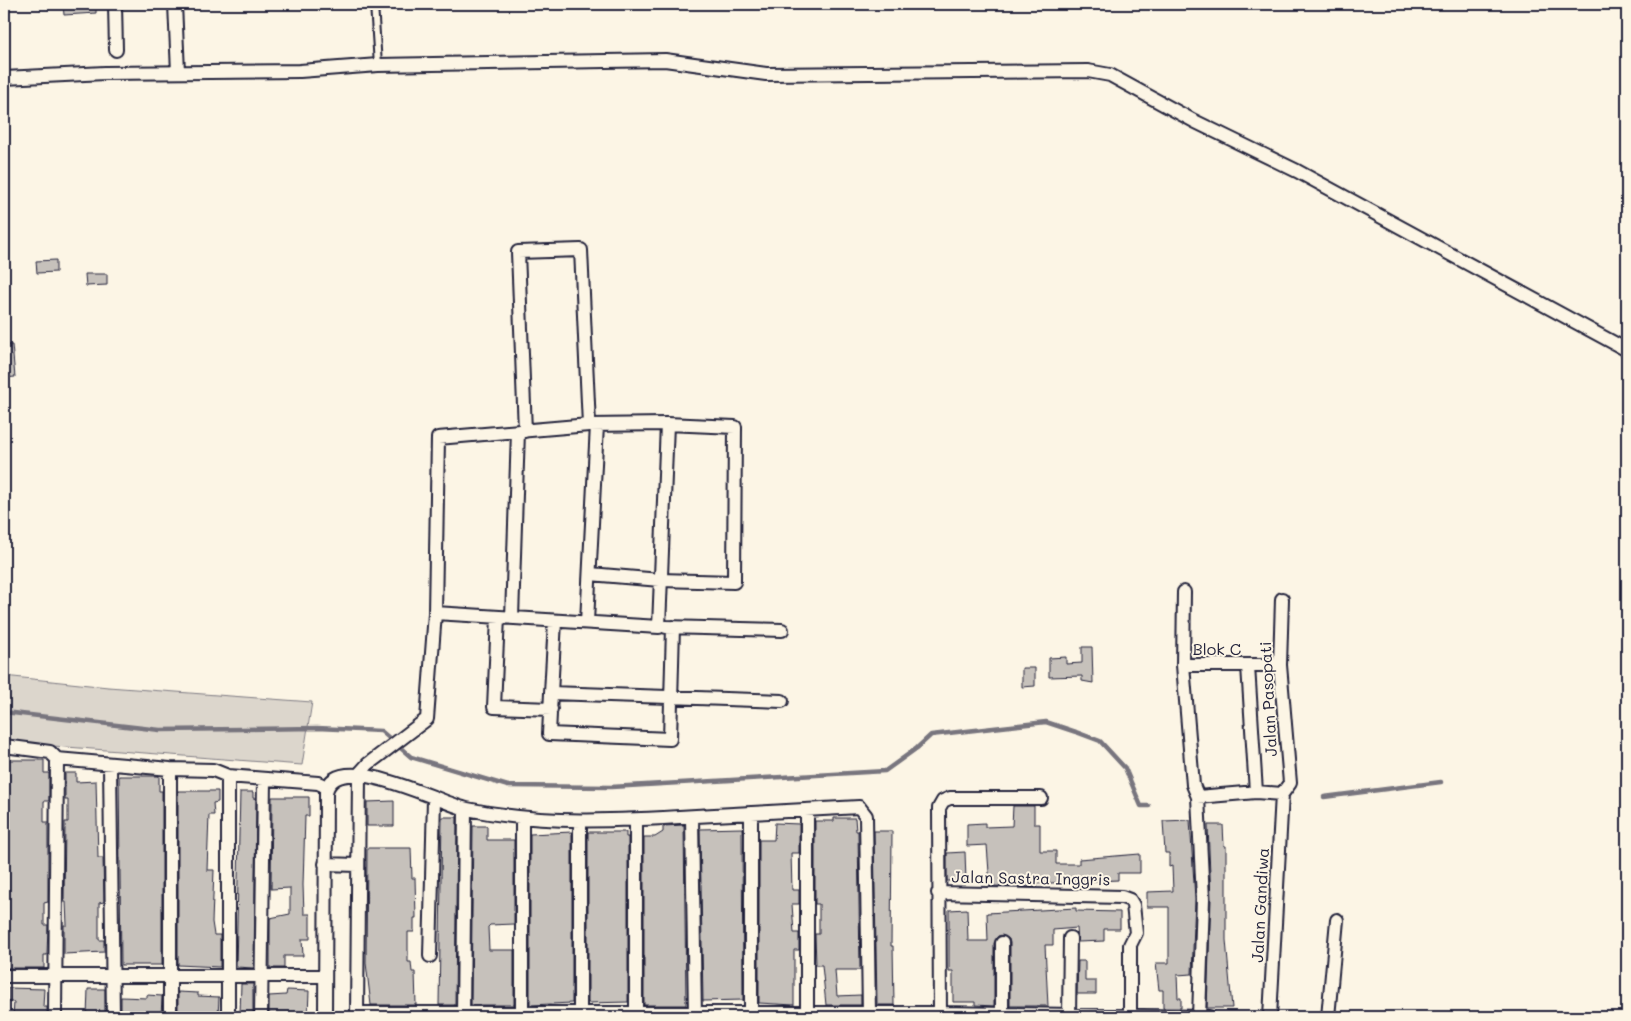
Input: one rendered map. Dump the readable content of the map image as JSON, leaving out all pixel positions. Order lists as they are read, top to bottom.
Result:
{
  "streets": {
    "street": [
      "Blok C",
      "Jalan Pasopati",
      "Jalan Sastra Inggris",
      "Jalan Gandiwa"
    ]
  },
  "crossings": [
    ["Blok C", "Jalan Pasopati"],
    ["Jalan Pasopati", "Jalan Gandiwa"]
  ]
}
